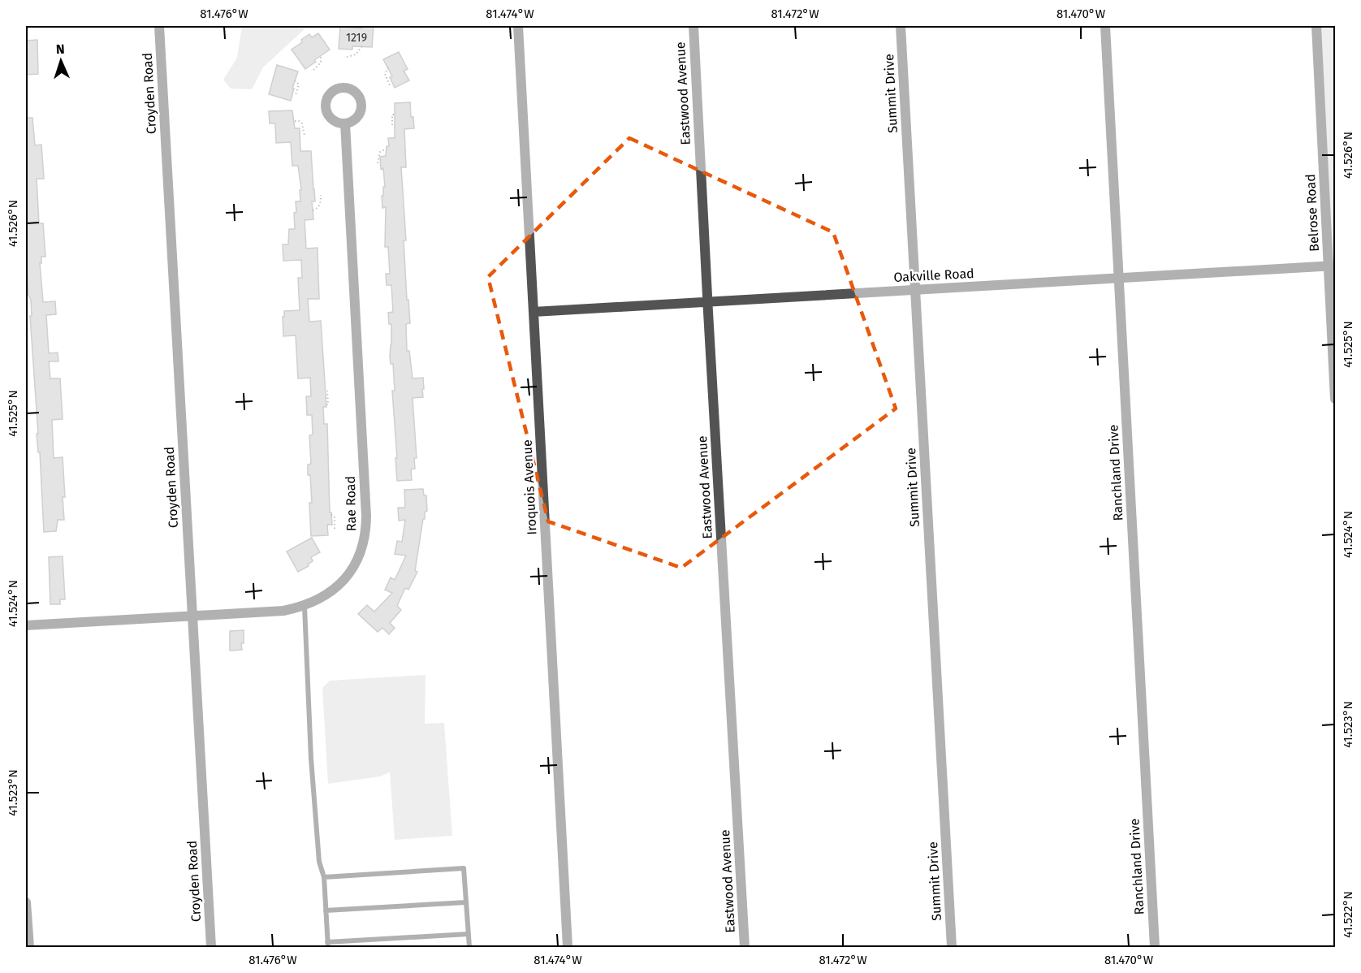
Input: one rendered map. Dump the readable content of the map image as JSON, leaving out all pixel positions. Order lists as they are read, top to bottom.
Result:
{
  "streets": {
    "street": [
      "Croyden Road",
      "Eastwood Avenue",
      "Summit Drive",
      "Belrose Road",
      "Oakville Road",
      "Ranchland Drive",
      "Iroquois Avenue",
      "Rae Road"
    ]
  },
  "crossings": [
    ["Croyden Road", "Rae Road"],
    ["Eastwood Avenue", "Oakville Road"],
    ["Summit Drive", "Oakville Road"],
    ["Belrose Road", "Oakville Road"],
    ["Oakville Road", "Ranchland Drive"],
    ["Oakville Road", "Iroquois Avenue"]
  ],
  "house_numbers": ["1219"],
  "north": "top",
  "coordinates": [
    "81.476°W",
    "81.474°W",
    "81.472°W",
    "81.470°W",
    "41.526°N",
    "41.525°N",
    "41.524°N",
    "41.523°N",
    "41.522°N"
  ]
}
